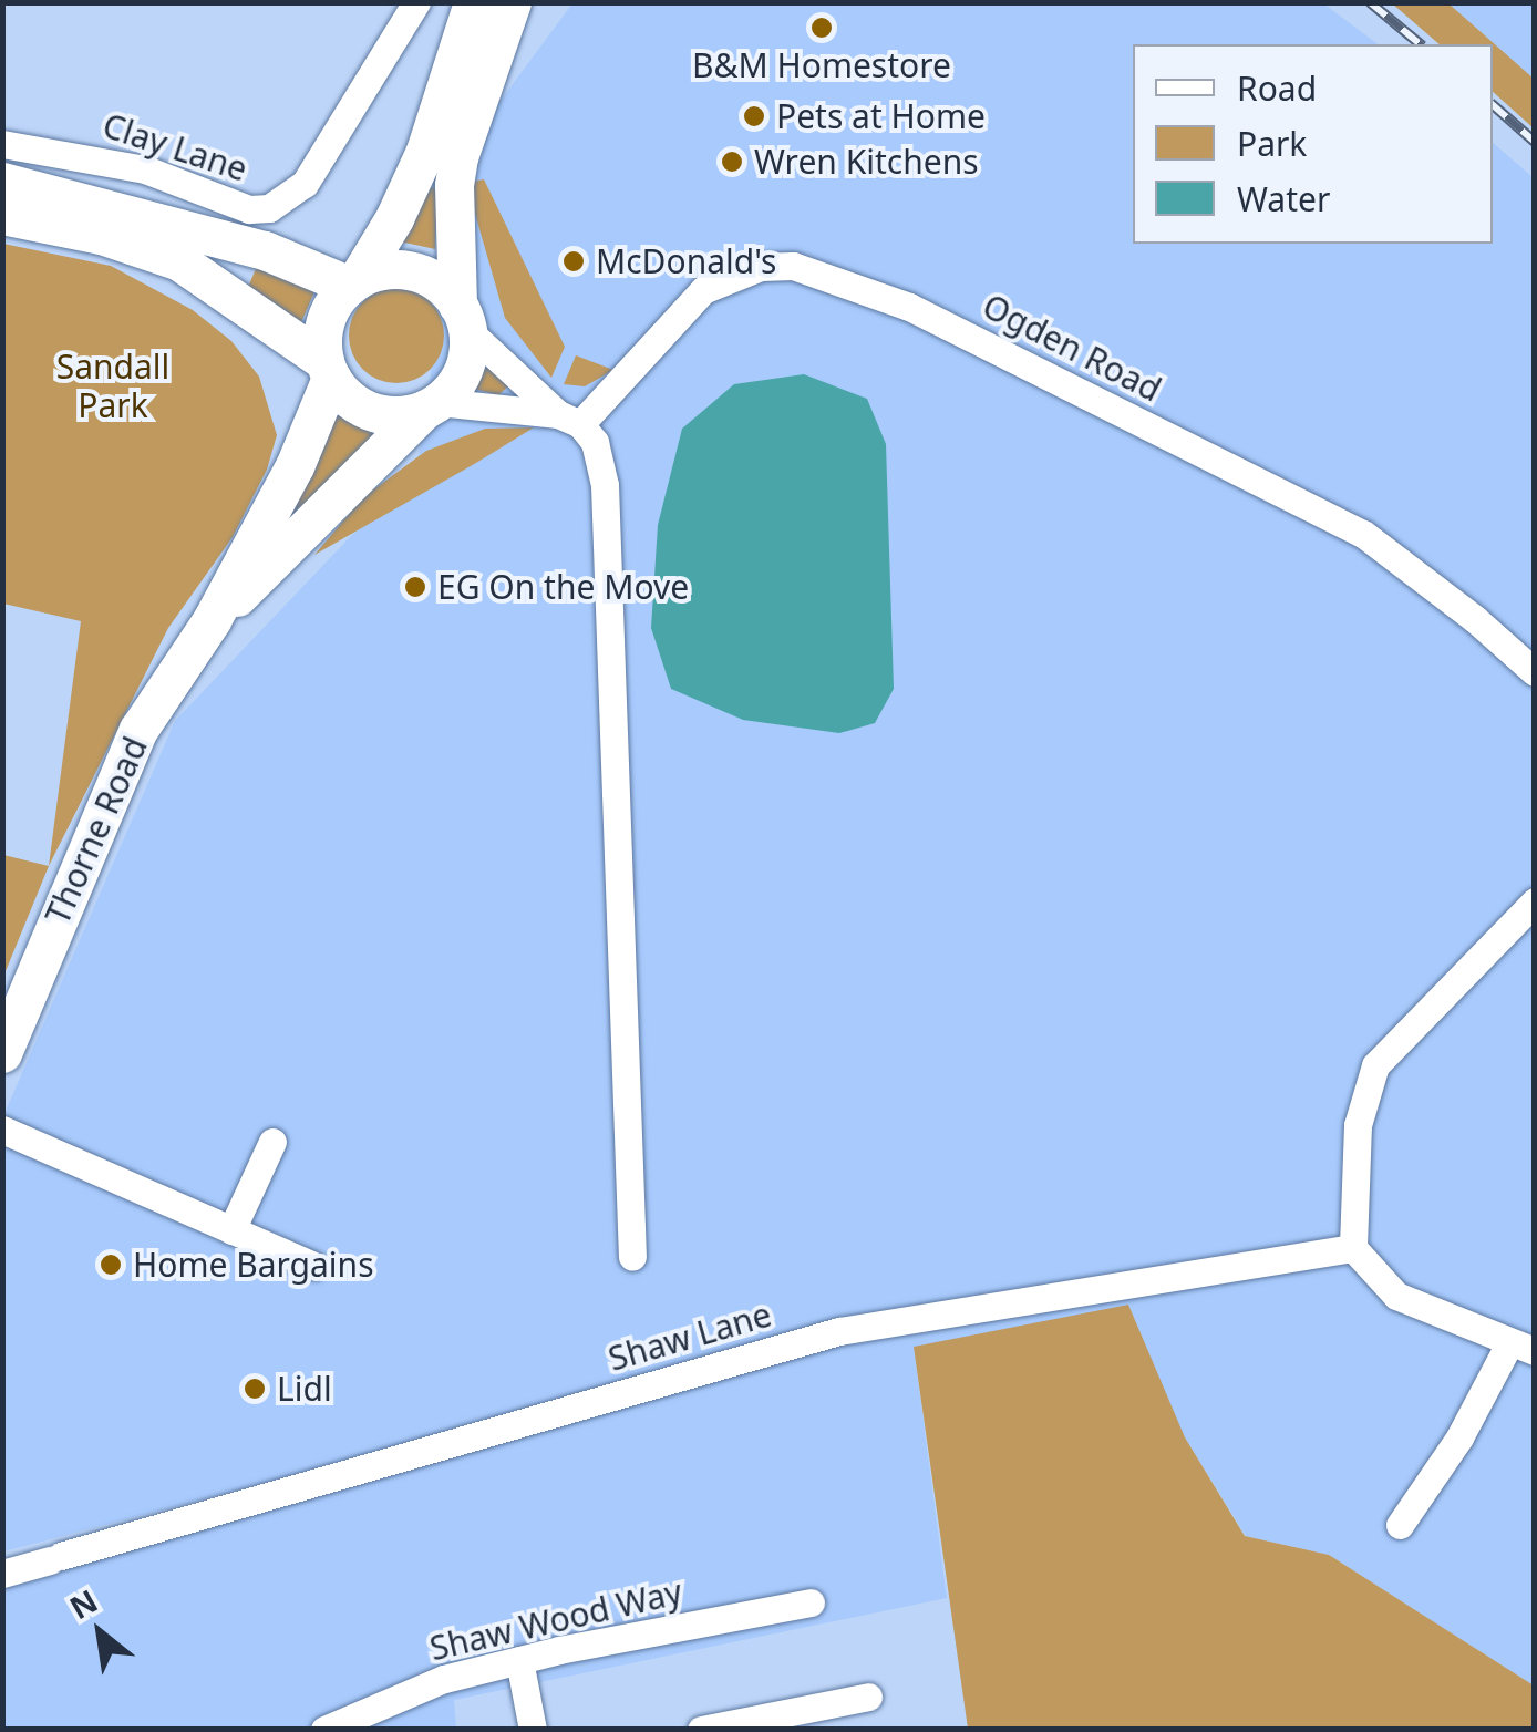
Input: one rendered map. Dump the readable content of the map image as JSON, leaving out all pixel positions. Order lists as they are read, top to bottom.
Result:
{
  "streets": {
    "highway": ["Thorne Road"],
    "street": [
      "Clay Lane",
      "Ogden Road",
      "Shaw Lane",
      "Shaw Wood Way"
    ]
  },
  "parks": ["Sandall Park"],
  "places": [
    "B&M Homestore",
    "Pets at Home",
    "Wren Kitchens",
    "McDonald's",
    "EG On the Move",
    "Home Bargains",
    "Lidl"
  ],
  "legend": ["Road", "Park", "Water"],
  "north": "top left"
}
